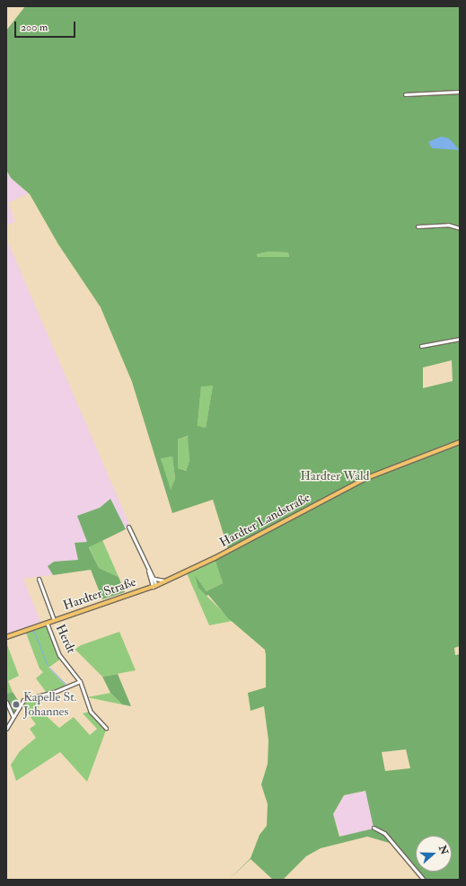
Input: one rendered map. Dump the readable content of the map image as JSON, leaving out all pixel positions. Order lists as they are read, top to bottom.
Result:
{
  "streets": {
    "main road": ["Hardter Landstraße", "Hardter Straße"],
    "street": ["Herdt"]
  },
  "crossings": [
    ["Hardter Landstraße", "Hardter Straße"],
    ["Hardter Straße", "Herdt"]
  ],
  "parks": ["Hardter Wald"],
  "places": ["Kapelle St. Johannes"],
  "scale_bar": "200 m",
  "north": "right"
}
